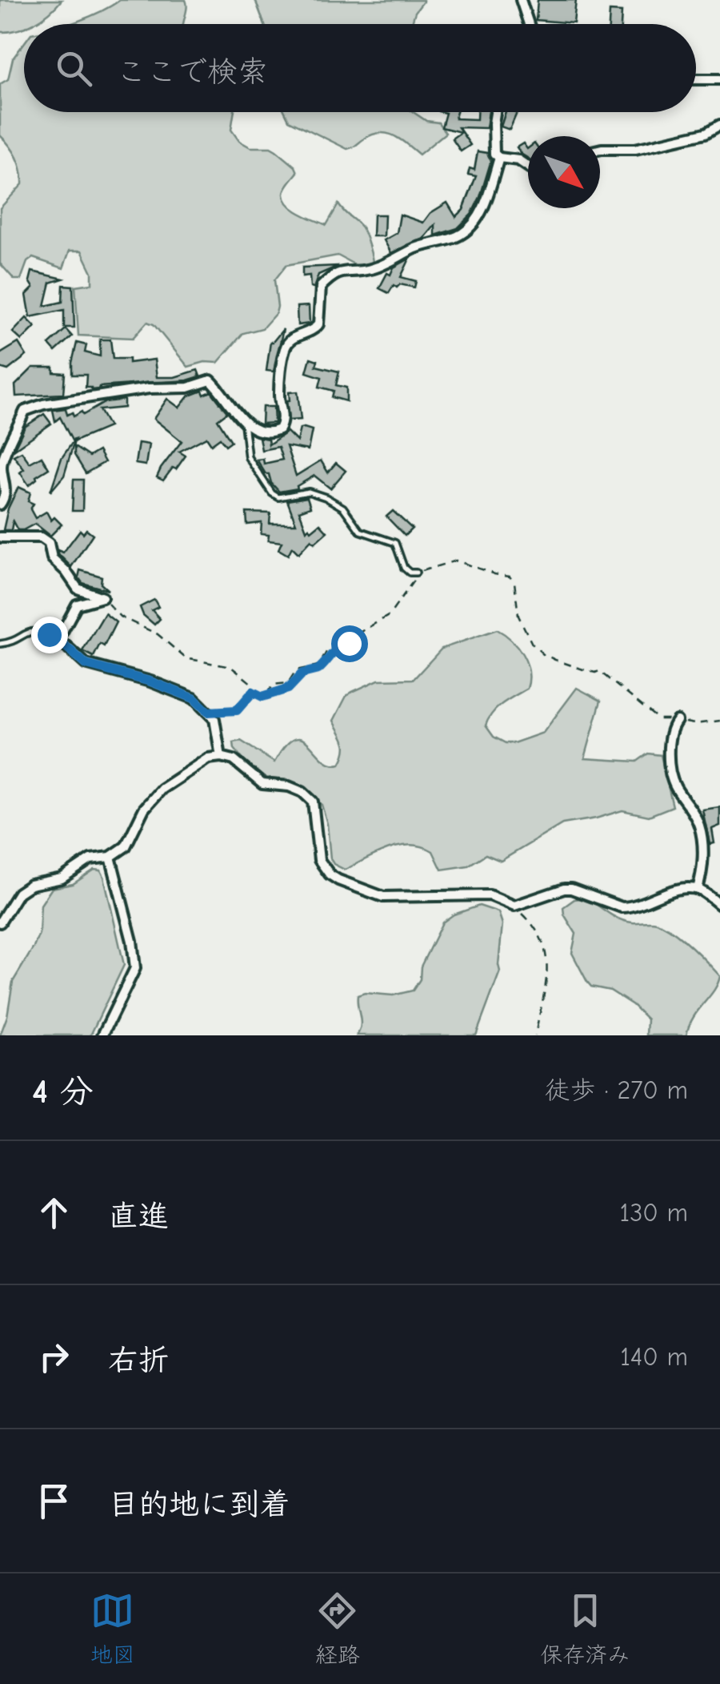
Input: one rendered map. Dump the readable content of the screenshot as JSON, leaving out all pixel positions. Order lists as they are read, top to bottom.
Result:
{
  "north": "bottom right",
  "page": {
    "search": "ここで検索",
    "heading": ["4 分", "徒歩 · 270 m"],
    "list": [
      ["直進", "130 m"],
      ["右折", "140 m"],
      "目的地に到着"
    ],
    "nav": ["地図", "経路", "保存済み"]
  }
}
